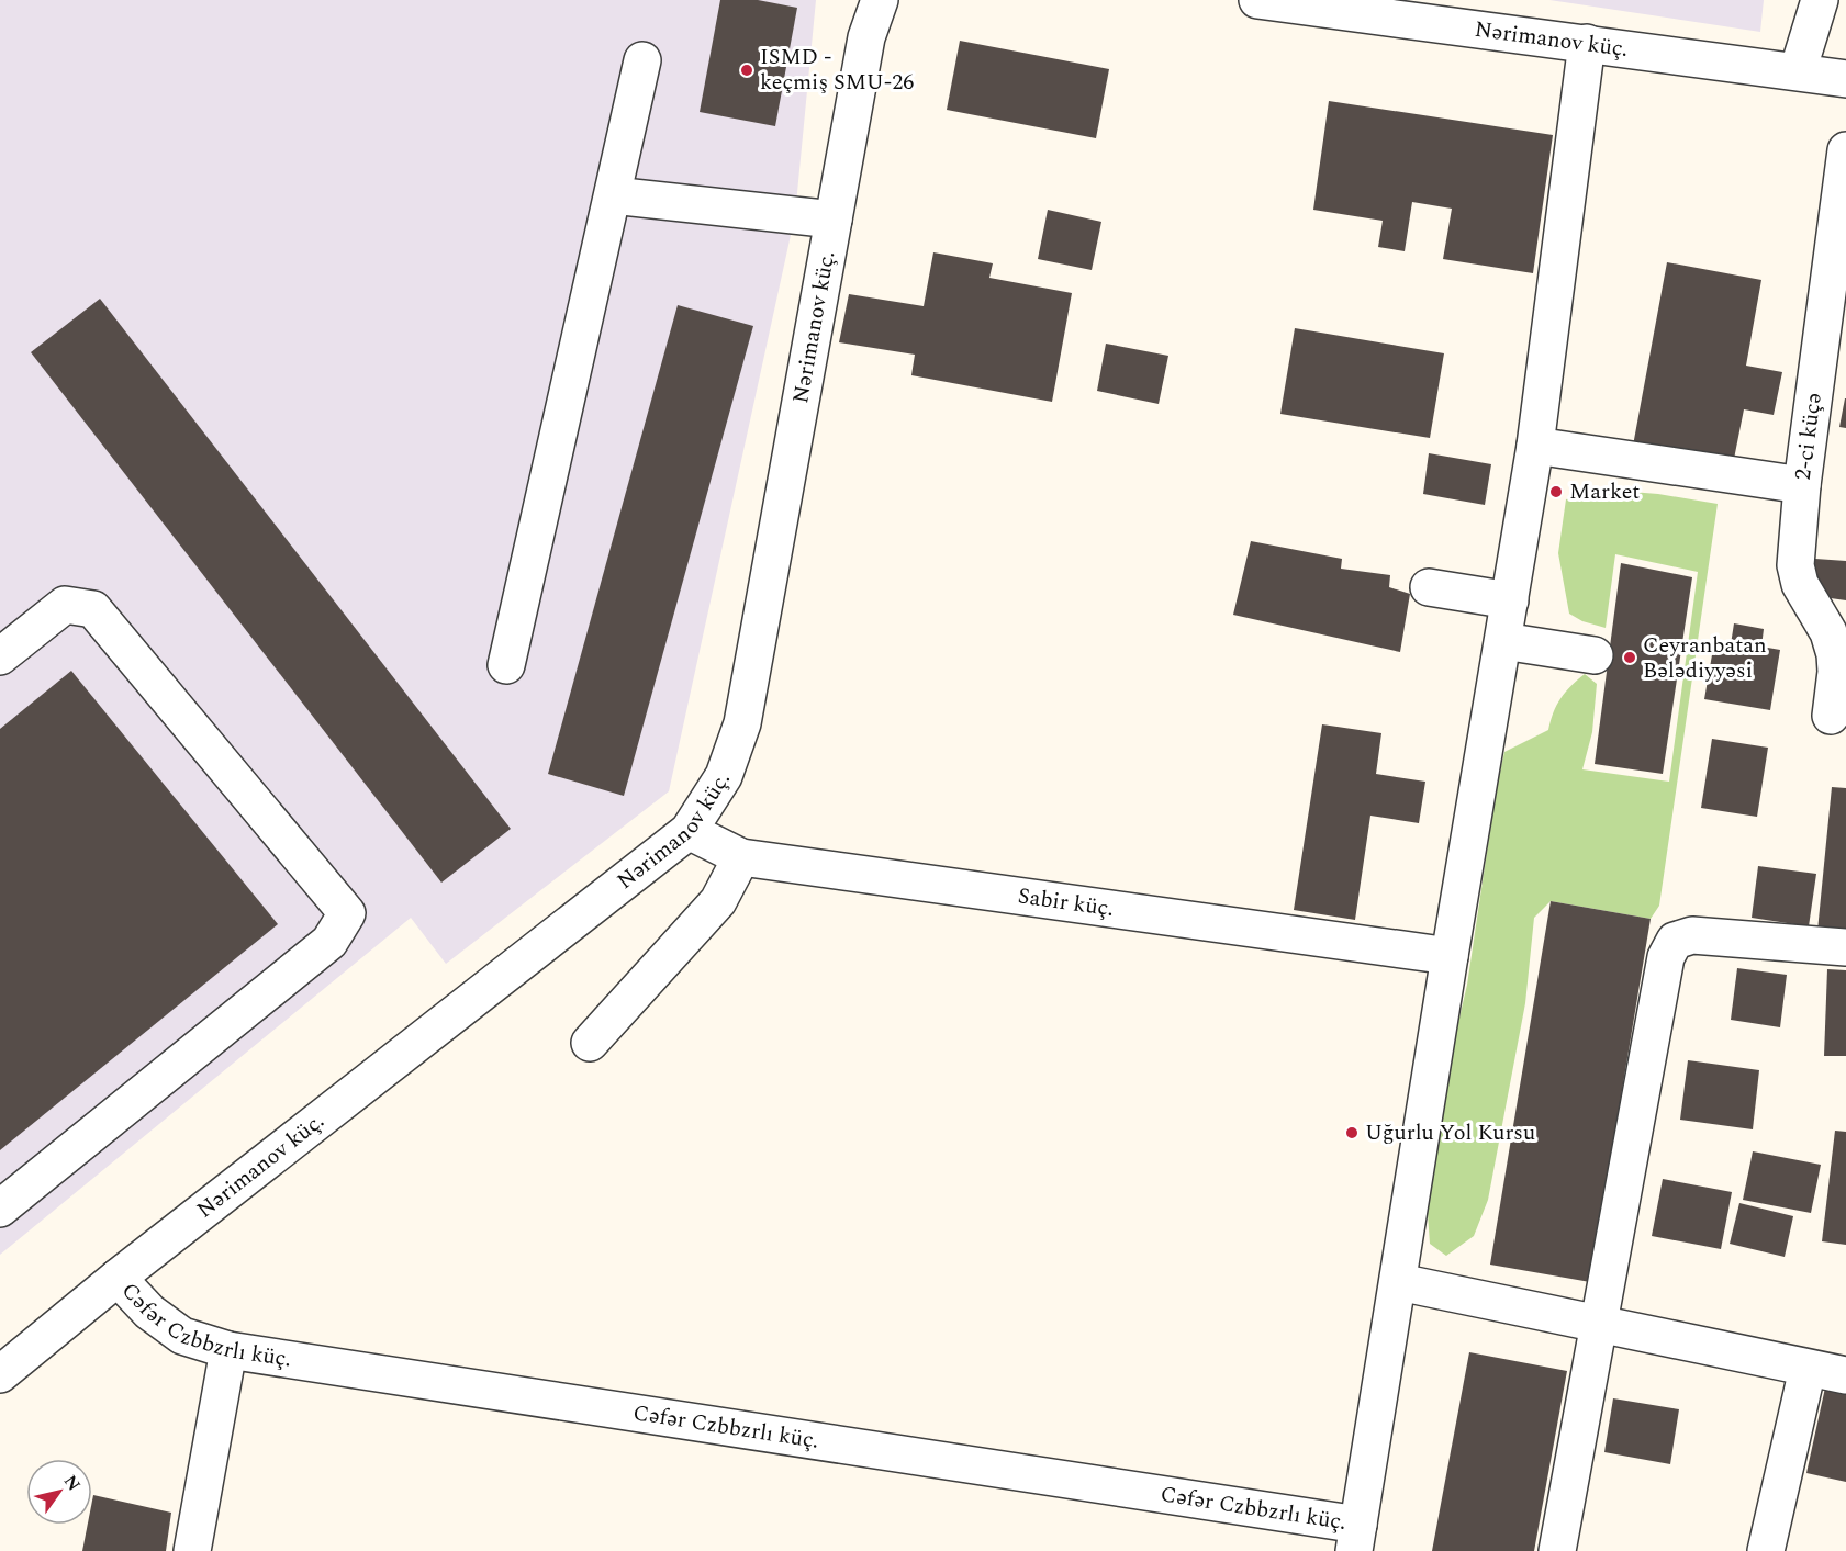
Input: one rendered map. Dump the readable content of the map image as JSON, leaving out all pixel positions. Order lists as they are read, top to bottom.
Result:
{
  "streets": {
    "street": [
      "Nərimanov küç.",
      "2-ci küçə",
      "Sabir küç.",
      "Cəfər Czbbzrlı küç."
    ]
  },
  "crossings": [
    ["Nərimanov küç.", "Sabir küç."],
    ["Nərimanov küç.", "Cəfər Czbbzrlı küç."]
  ],
  "places": [
    "ISMD - keçmiş SMU-26",
    "Market",
    "Ceyranbatan Bələdiyyəsi",
    "Uğurlu Yol Kursu"
  ],
  "north": "top right"
}
